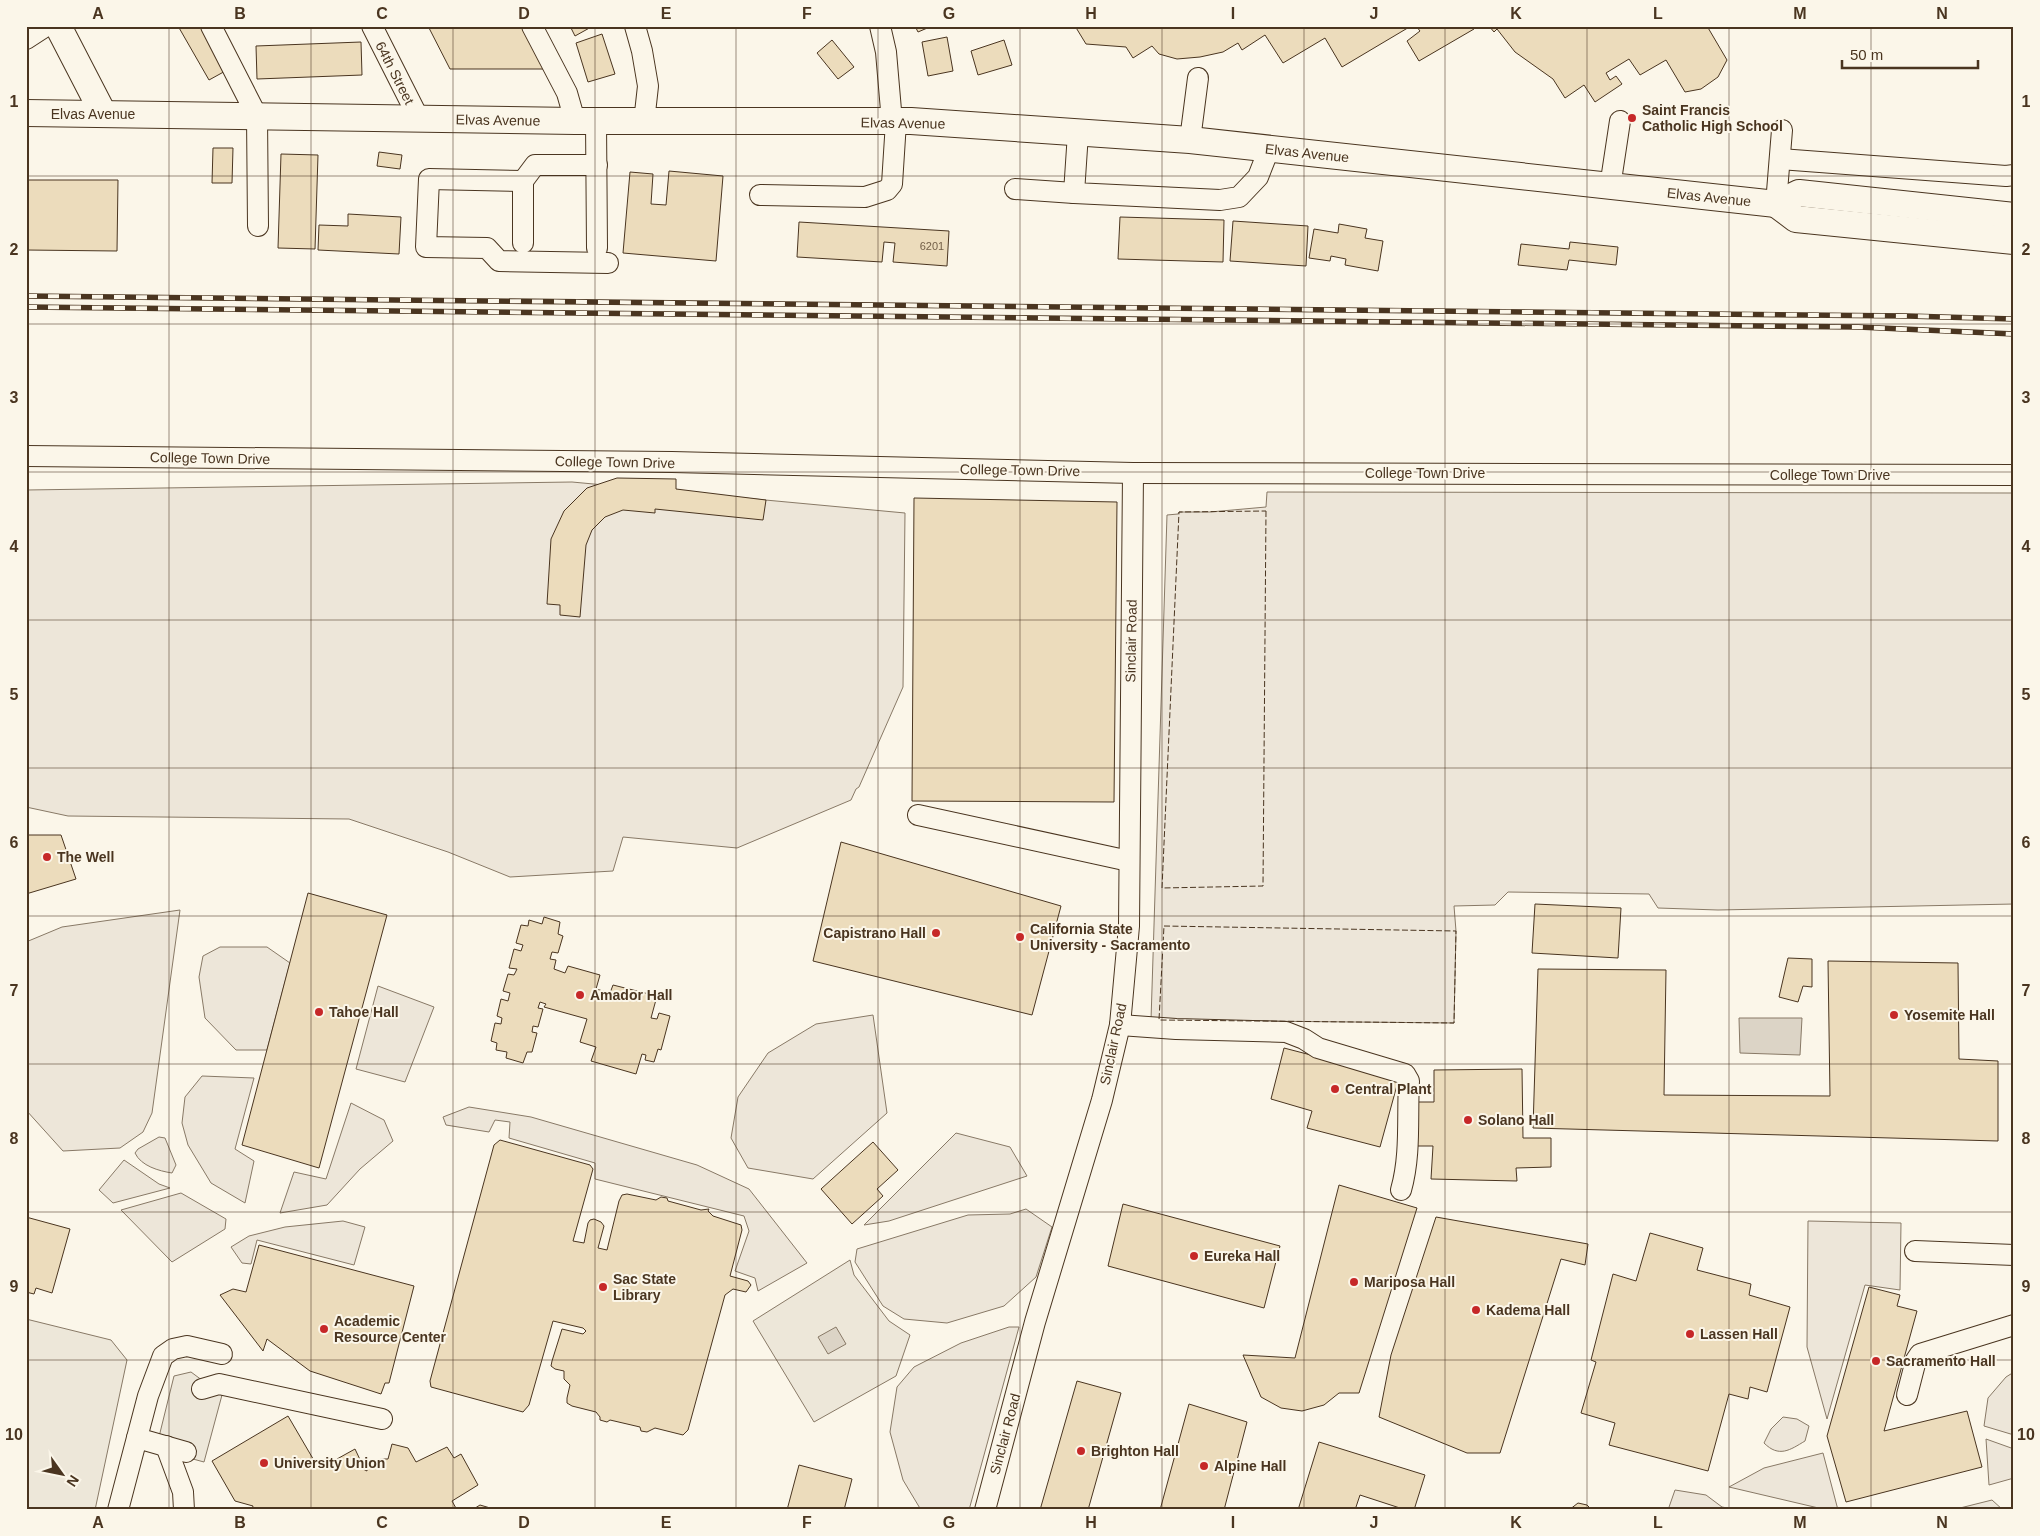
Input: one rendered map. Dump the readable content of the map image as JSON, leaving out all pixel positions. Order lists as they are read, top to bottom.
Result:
{
  "streets": {
    "main road": ["Elvas Avenue"],
    "street": ["64th Street", "College Town Drive", "Sinclair Road"]
  },
  "crossings": [
    ["64th Street", "Elvas Avenue"],
    ["College Town Drive", "Sinclair Road"]
  ],
  "places": [
    "Saint Francis Catholic High School",
    "The Well",
    "Capistrano Hall",
    "California State University - Sacramento",
    "Amador Hall",
    "Tahoe Hall",
    "Yosemite Hall",
    "Central Plant",
    "Solano Hall",
    "Eureka Hall",
    "Mariposa Hall",
    "Sac State Library",
    "Kadema Hall",
    "Academic Resource Center",
    "Lassen Hall",
    "Sacramento Hall",
    "Brighton Hall",
    "University Union",
    "Alpine Hall"
  ],
  "house_numbers": ["6201"],
  "scale_bar": "50 m",
  "north": "bottom right",
  "grid": {
    "columns": [
      "A",
      "B",
      "C",
      "D",
      "E",
      "F",
      "G",
      "H",
      "I",
      "J",
      "K",
      "L",
      "M",
      "N"
    ],
    "rows": [
      "1",
      "2",
      "3",
      "4",
      "5",
      "6",
      "7",
      "8",
      "9",
      "10"
    ]
  }
}
